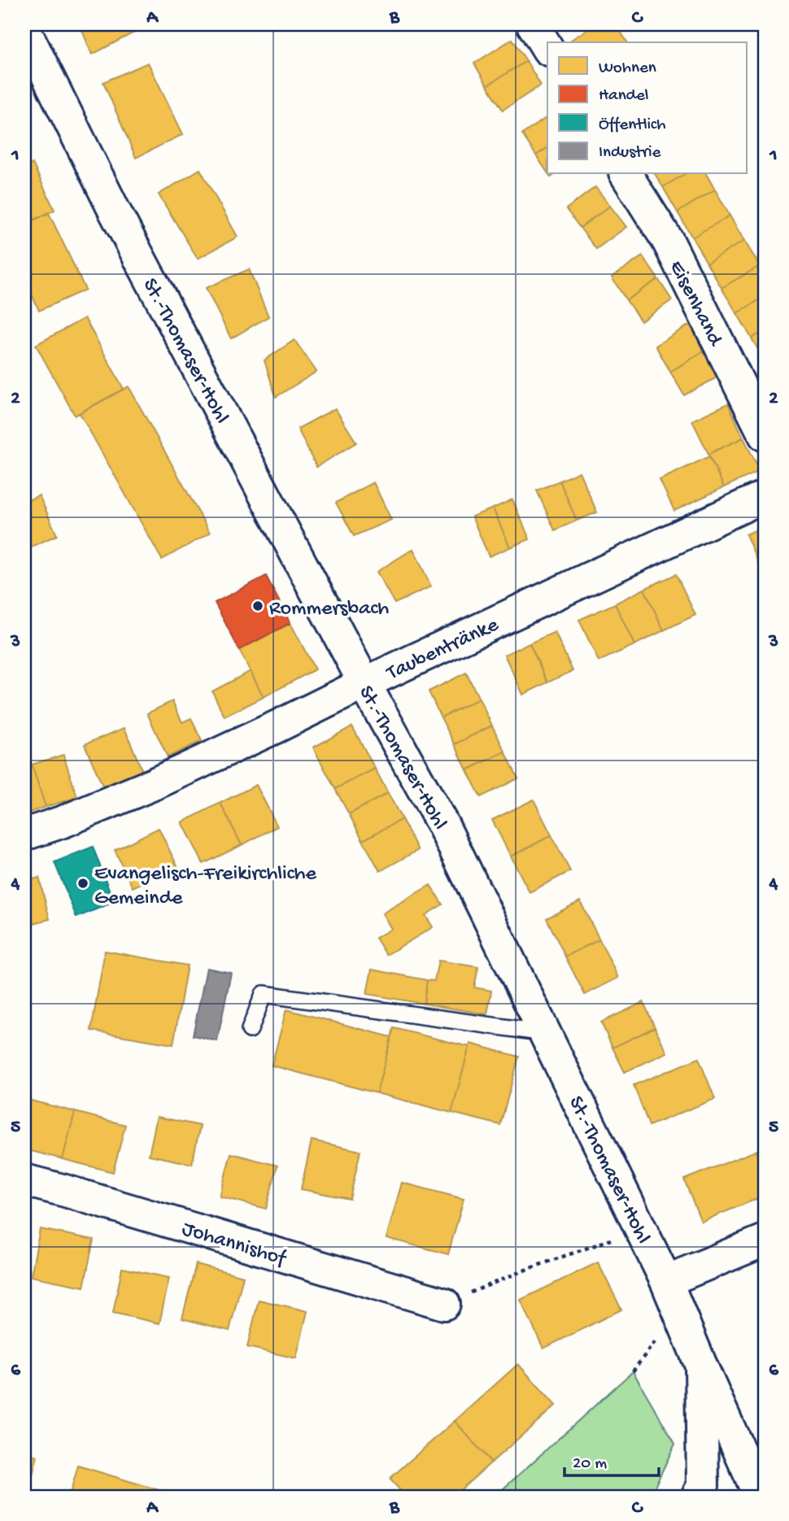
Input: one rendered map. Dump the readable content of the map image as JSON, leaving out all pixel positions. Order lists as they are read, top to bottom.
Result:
{
  "streets": {
    "street": [
      "Eisenhand",
      "St.-Thomaser-Hohl",
      "Taubentränke",
      "Johannishof"
    ]
  },
  "crossings": [
    ["St.-Thomaser-Hohl", "Taubentränke"]
  ],
  "places": ["Rommersbach", "Evangelisch-Freikirchliche Gemeinde"],
  "legend": [
    "Wohnen",
    "Handel",
    "Öffentlich",
    "Industrie"
  ],
  "scale_bar": "20 m",
  "grid": {
    "columns": ["A", "B", "C"],
    "rows": [
      "1",
      "2",
      "3",
      "4",
      "5",
      "6"
    ]
  }
}
